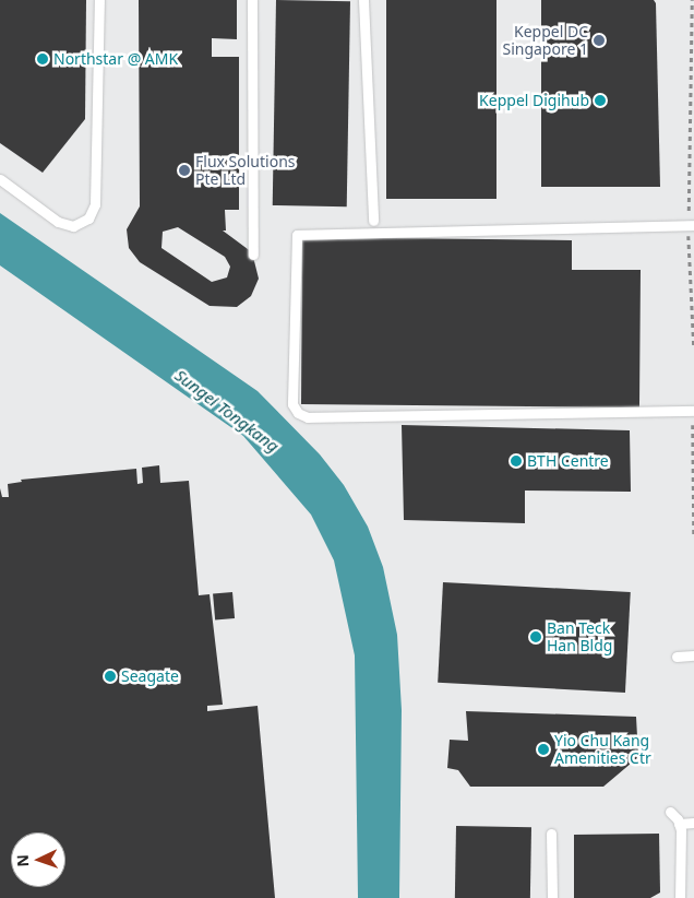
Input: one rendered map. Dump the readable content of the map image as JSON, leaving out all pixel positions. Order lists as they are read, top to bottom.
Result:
{
  "water": ["Sungei Tongkang"],
  "places": [
    "Keppel DC Singapore 1",
    "Northstar @ AMK",
    "Keppel Digihub",
    "Flux Solutions Pte Ltd",
    "BTH Centre",
    "Ban Teck Han Bldg",
    "Seagate",
    "Yio Chu Kang Amenities Ctr"
  ],
  "north": "left"
}
